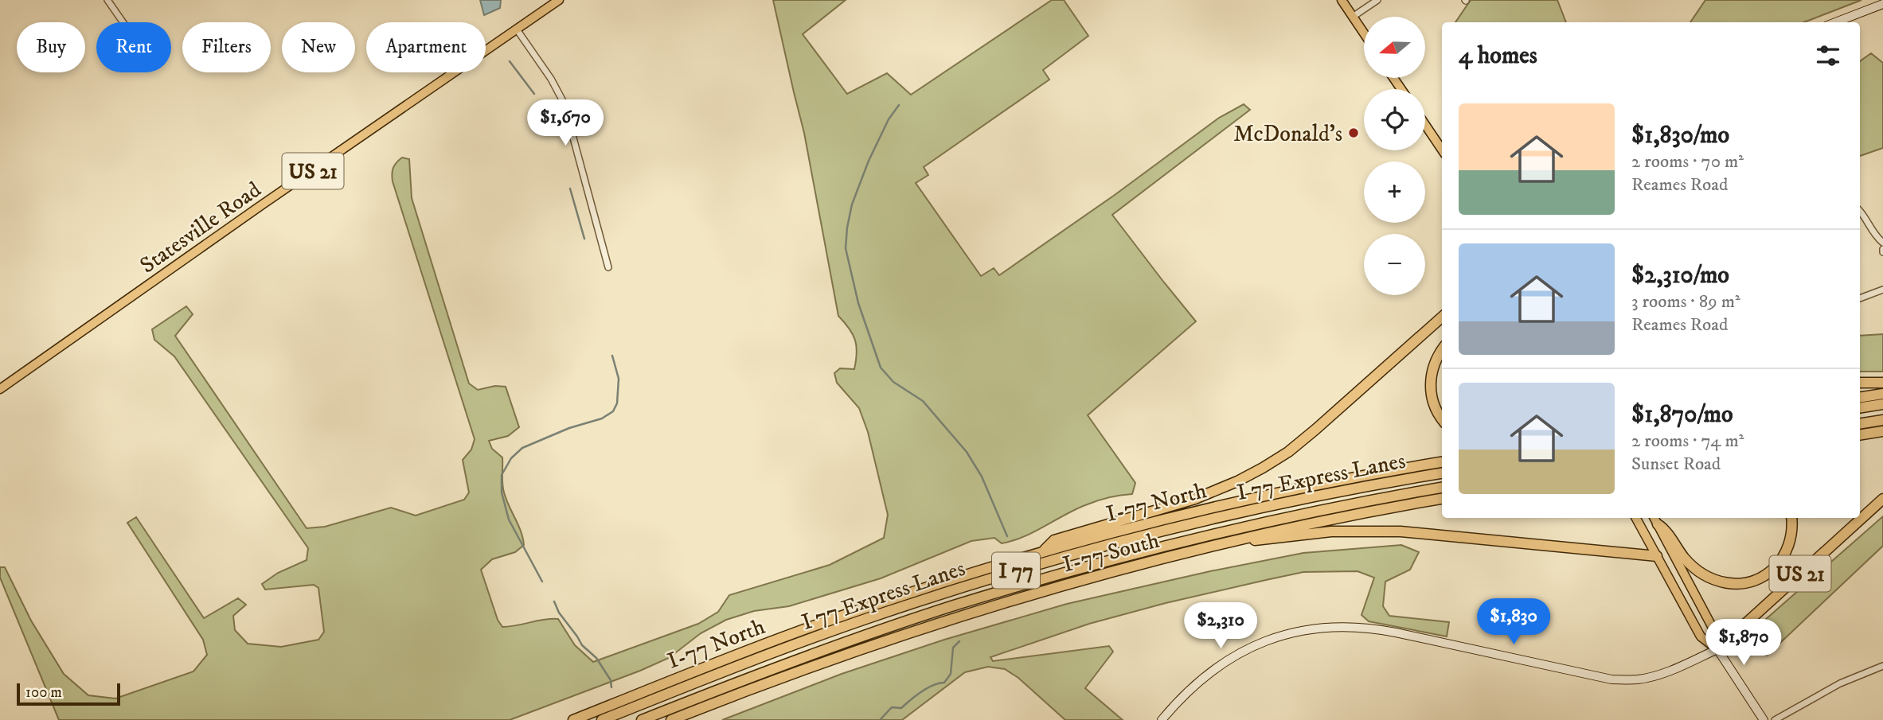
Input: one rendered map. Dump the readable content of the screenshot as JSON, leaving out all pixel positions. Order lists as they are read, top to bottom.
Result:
{
  "streets": {
    "highway": [
      "US 21",
      "I 77 Express Lanes",
      "I-77 North",
      "I-77 South",
      "I 77"
    ],
    "main road": ["Statesville Road"]
  },
  "places": ["McDonald's"],
  "scale_bar": "100 m",
  "north": "left",
  "page": {
    "map_buttons": ["+", "−"],
    "chip": [
      "Buy",
      "Rent",
      "Filters",
      "New",
      "Apartment"
    ],
    "heading": "4 homes",
    "list": [
      {
        "name": "$1,830/mo",
        "note": "2 rooms · 70 m² · Reames Road"
      },
      {
        "name": "$2,310/mo",
        "note": "3 rooms · 89 m² · Reames Road"
      },
      {
        "name": "$1,870/mo",
        "note": "2 rooms · 74 m² · Sunset Road"
      }
    ],
    "price": [
      "$1,670",
      "$1,830",
      "$2,310",
      "$1,870"
    ],
    "scale": "100 m"
  }
}
